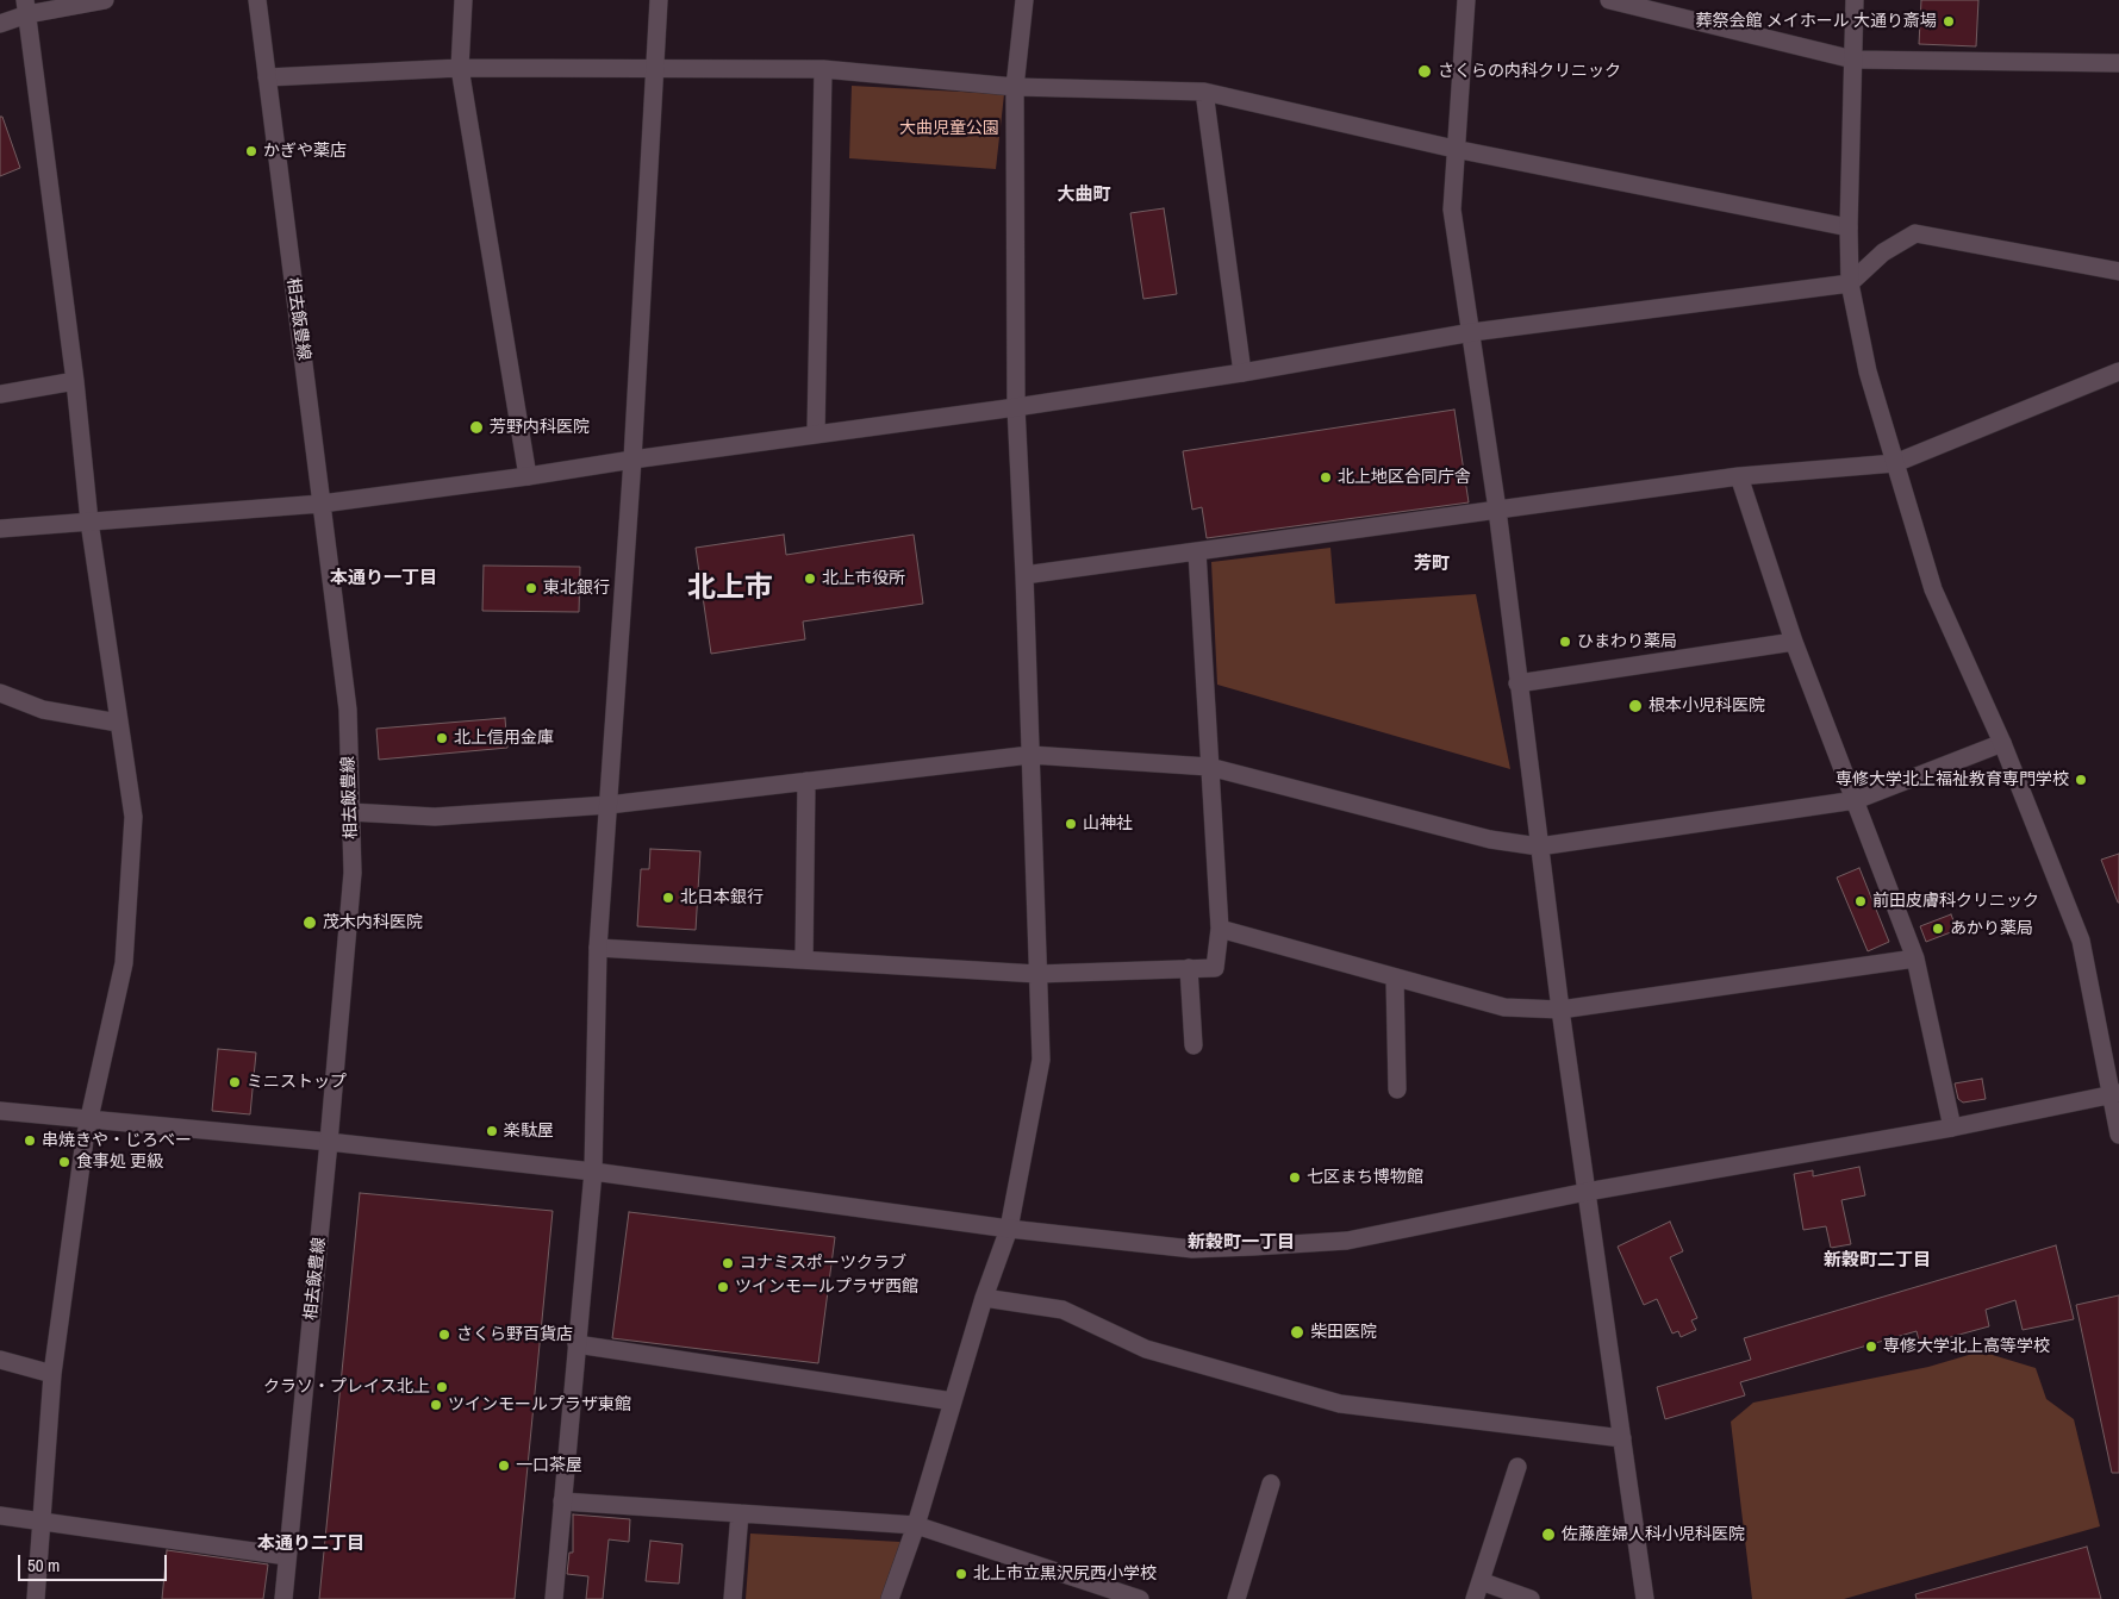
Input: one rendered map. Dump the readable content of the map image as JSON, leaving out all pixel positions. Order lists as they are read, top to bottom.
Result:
{
  "streets": {
    "street": ["相去飯豊線"]
  },
  "districts": [
    "大曲町",
    "芳町",
    "本通り一丁目",
    "北上市",
    "新穀町一丁目",
    "新穀町二丁目",
    "本通り二丁目"
  ],
  "parks": ["大曲児童公園"],
  "places": [
    "葬祭会館 メイホール 大通り斎場",
    "さくらの内科クリニック",
    "かぎや薬店",
    "芳野内科医院",
    "北上地区合同庁舎",
    "北上市役所",
    "東北銀行",
    "ひまわり薬局",
    "根本小児科医院",
    "北上信用金庫",
    "専修大学北上福祉教育専門学校",
    "山神社",
    "北日本銀行",
    "前田皮膚科クリニック",
    "茂木内科医院",
    "あかり薬局",
    "ミニストップ",
    "楽駄屋",
    "串焼きや・じろべー",
    "食事処 更級",
    "七区まち博物館",
    "コナミスポーツクラブ",
    "ツインモールプラザ西館",
    "柴田医院",
    "さくら野百貨店",
    "専修大学北上高等学校",
    "クラソ・プレイス北上",
    "ツインモールプラザ東館",
    "一口茶屋",
    "佐藤産婦人科小児科医院",
    "北上市立黒沢尻西小学校"
  ],
  "scale_bar": "50 m"
}
